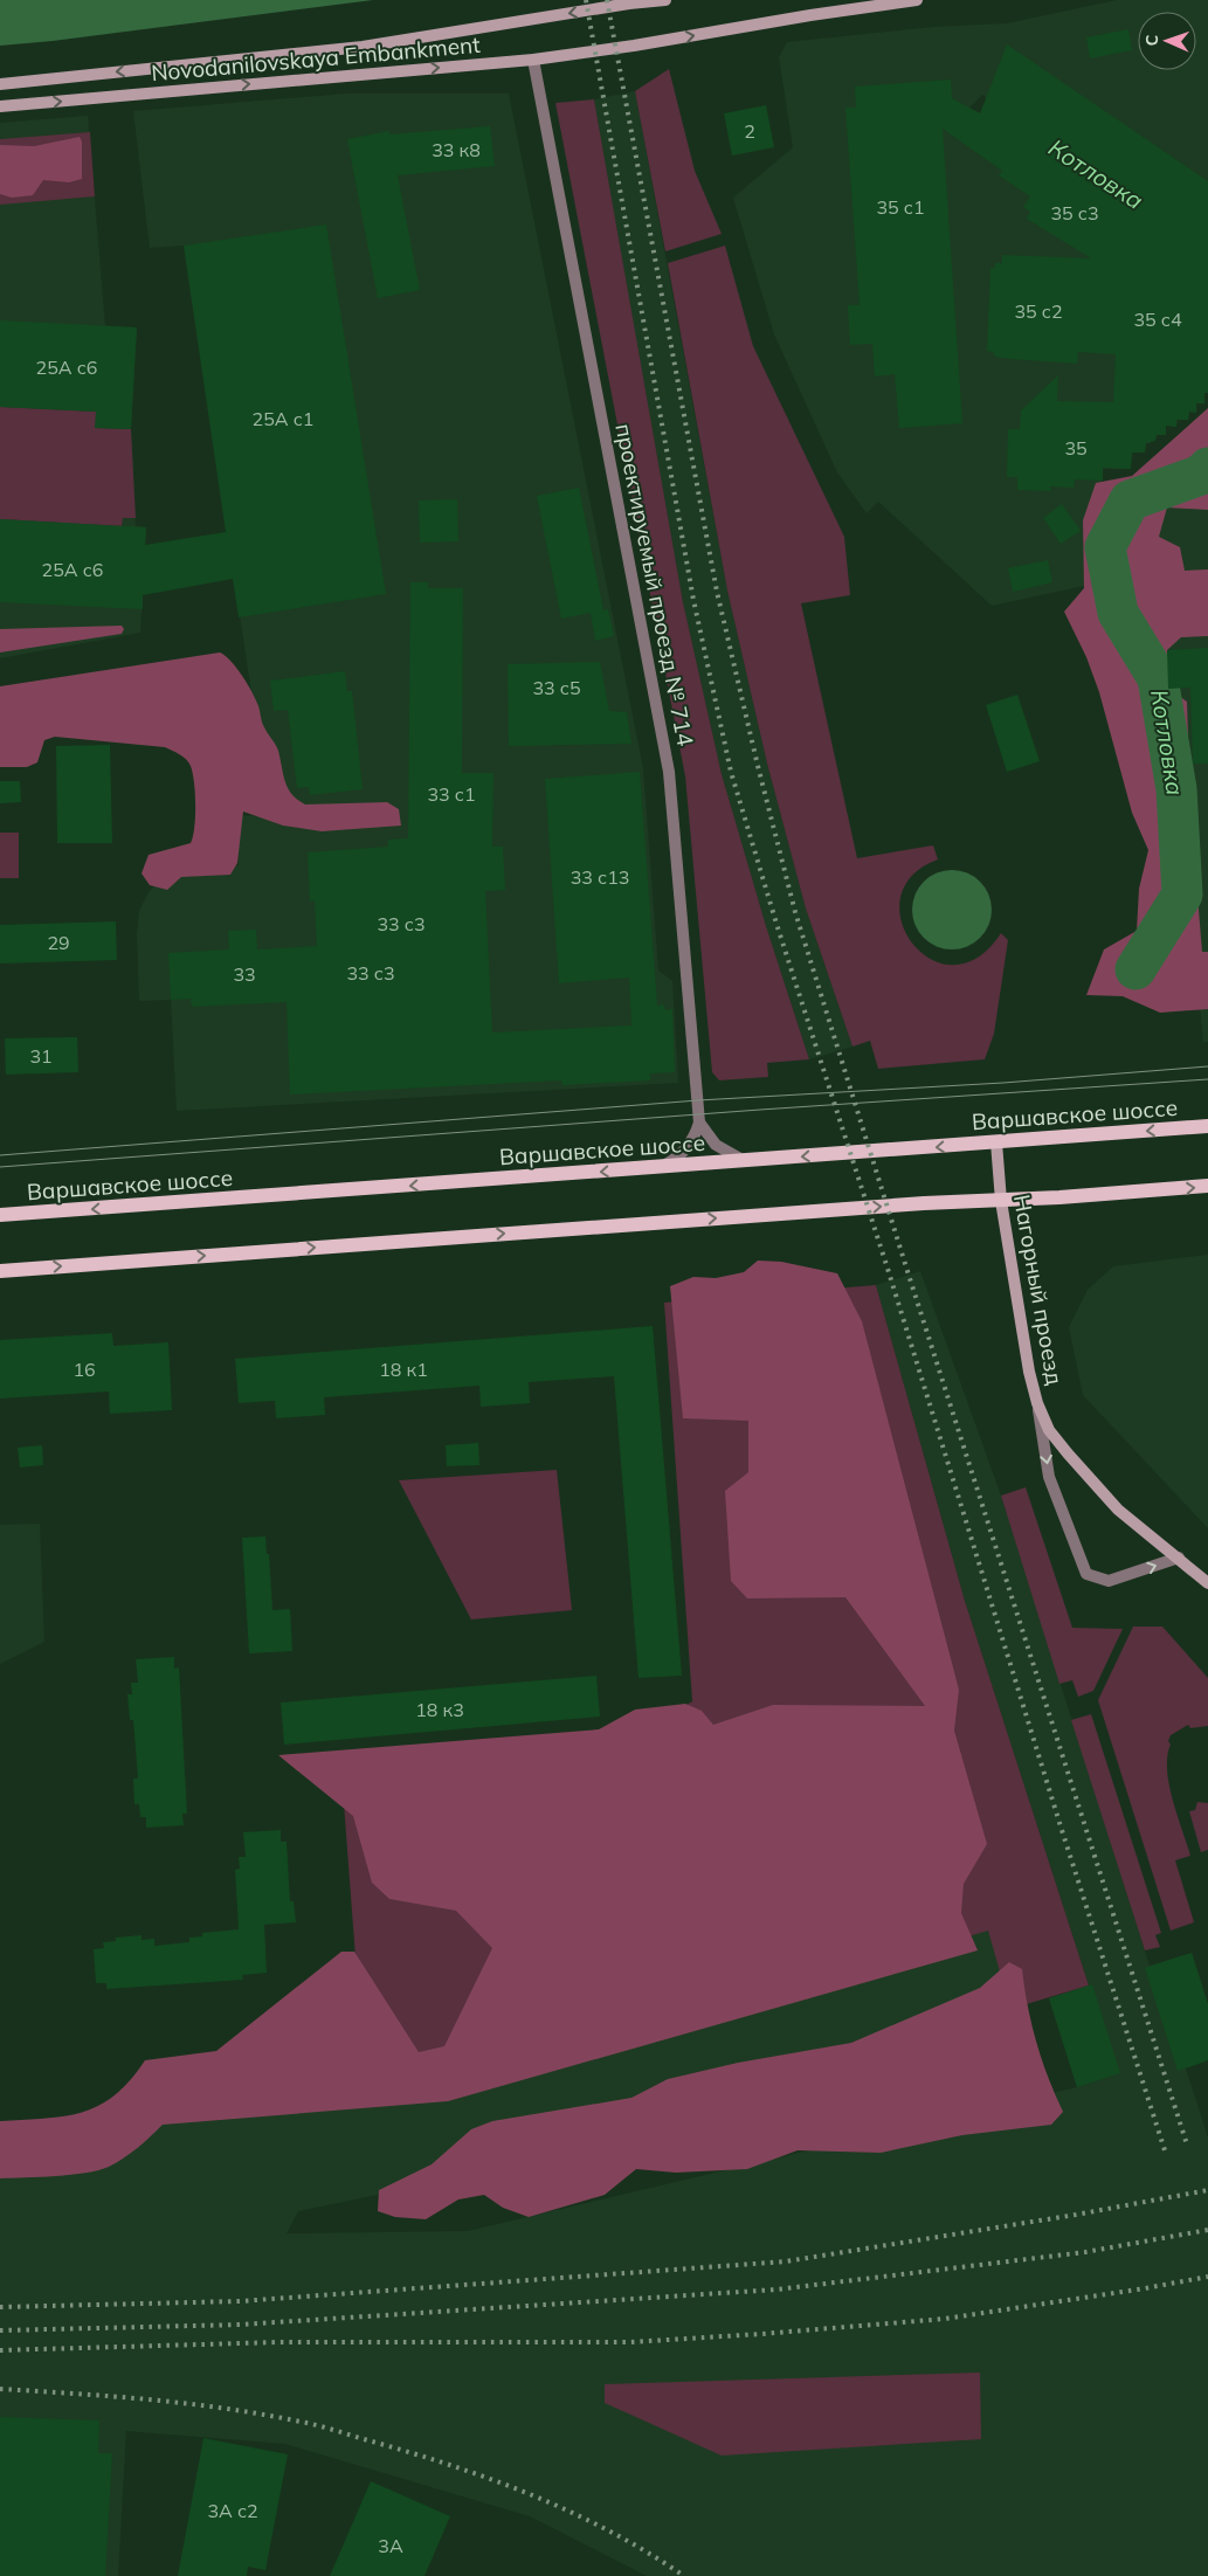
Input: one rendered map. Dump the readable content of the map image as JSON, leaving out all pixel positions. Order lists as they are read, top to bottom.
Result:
{
  "streets": {
    "main road": ["Novodanilovskaya Embankment", "Варшавское шоссе", "Нагорный проезд"],
    "street": ["проектируемый проезд № 714"]
  },
  "crossings": [
    ["Novodanilovskaya Embankment", "проектируемый проезд № 714"],
    ["Варшавское шоссе", "Нагорный проезд"]
  ],
  "water": ["Котловка"],
  "house_numbers": [
    "2",
    "33 к8",
    "35 с1",
    "35 с3",
    "35 с2",
    "35 с4",
    "25А с6",
    "25А с1",
    "35",
    "25А с6",
    "33 с5",
    "33 с1",
    "33 с13",
    "33 с3",
    "29",
    "33 с3",
    "33",
    "31",
    "16",
    "18 к1",
    "18 к3",
    "3А с2",
    "3А"
  ],
  "north": "left"
}
